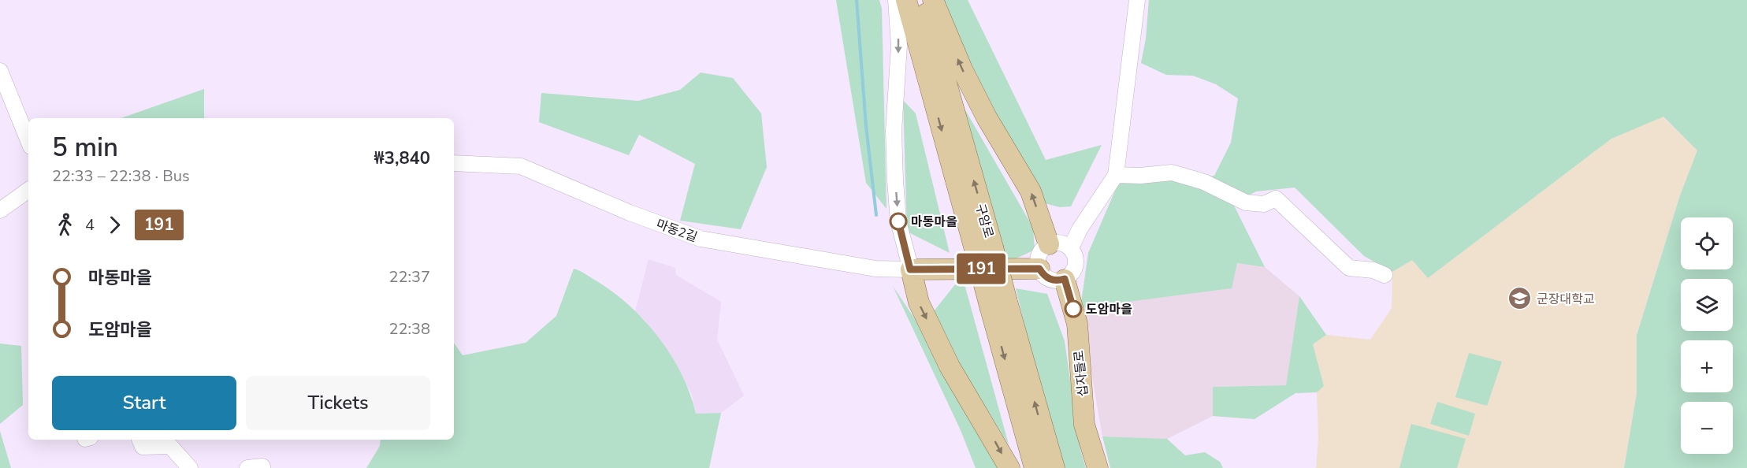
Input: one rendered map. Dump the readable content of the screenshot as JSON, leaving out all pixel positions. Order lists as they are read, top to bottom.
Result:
{
  "streets": {
    "main road": ["구암로", "십자들로"],
    "street": ["마동2길"]
  },
  "places": {
    "other": ["마동마을", "도암마을"],
    "school or university": ["군장대학교"]
  },
  "lines": ["bus line 191"],
  "page": {
    "on_map": "191",
    "heading": ["5 min", "22:33 – 22:38 · Bus", "₩3,840"],
    "legs": ["4", "191"],
    "map_buttons": ["+", "−"],
    "list": [
      {
        "name": "마동마을",
        "value": "22:37"
      },
      {
        "name": "도암마을",
        "value": "22:38"
      }
    ],
    "buttons": ["Start", "Tickets"]
  }
}
